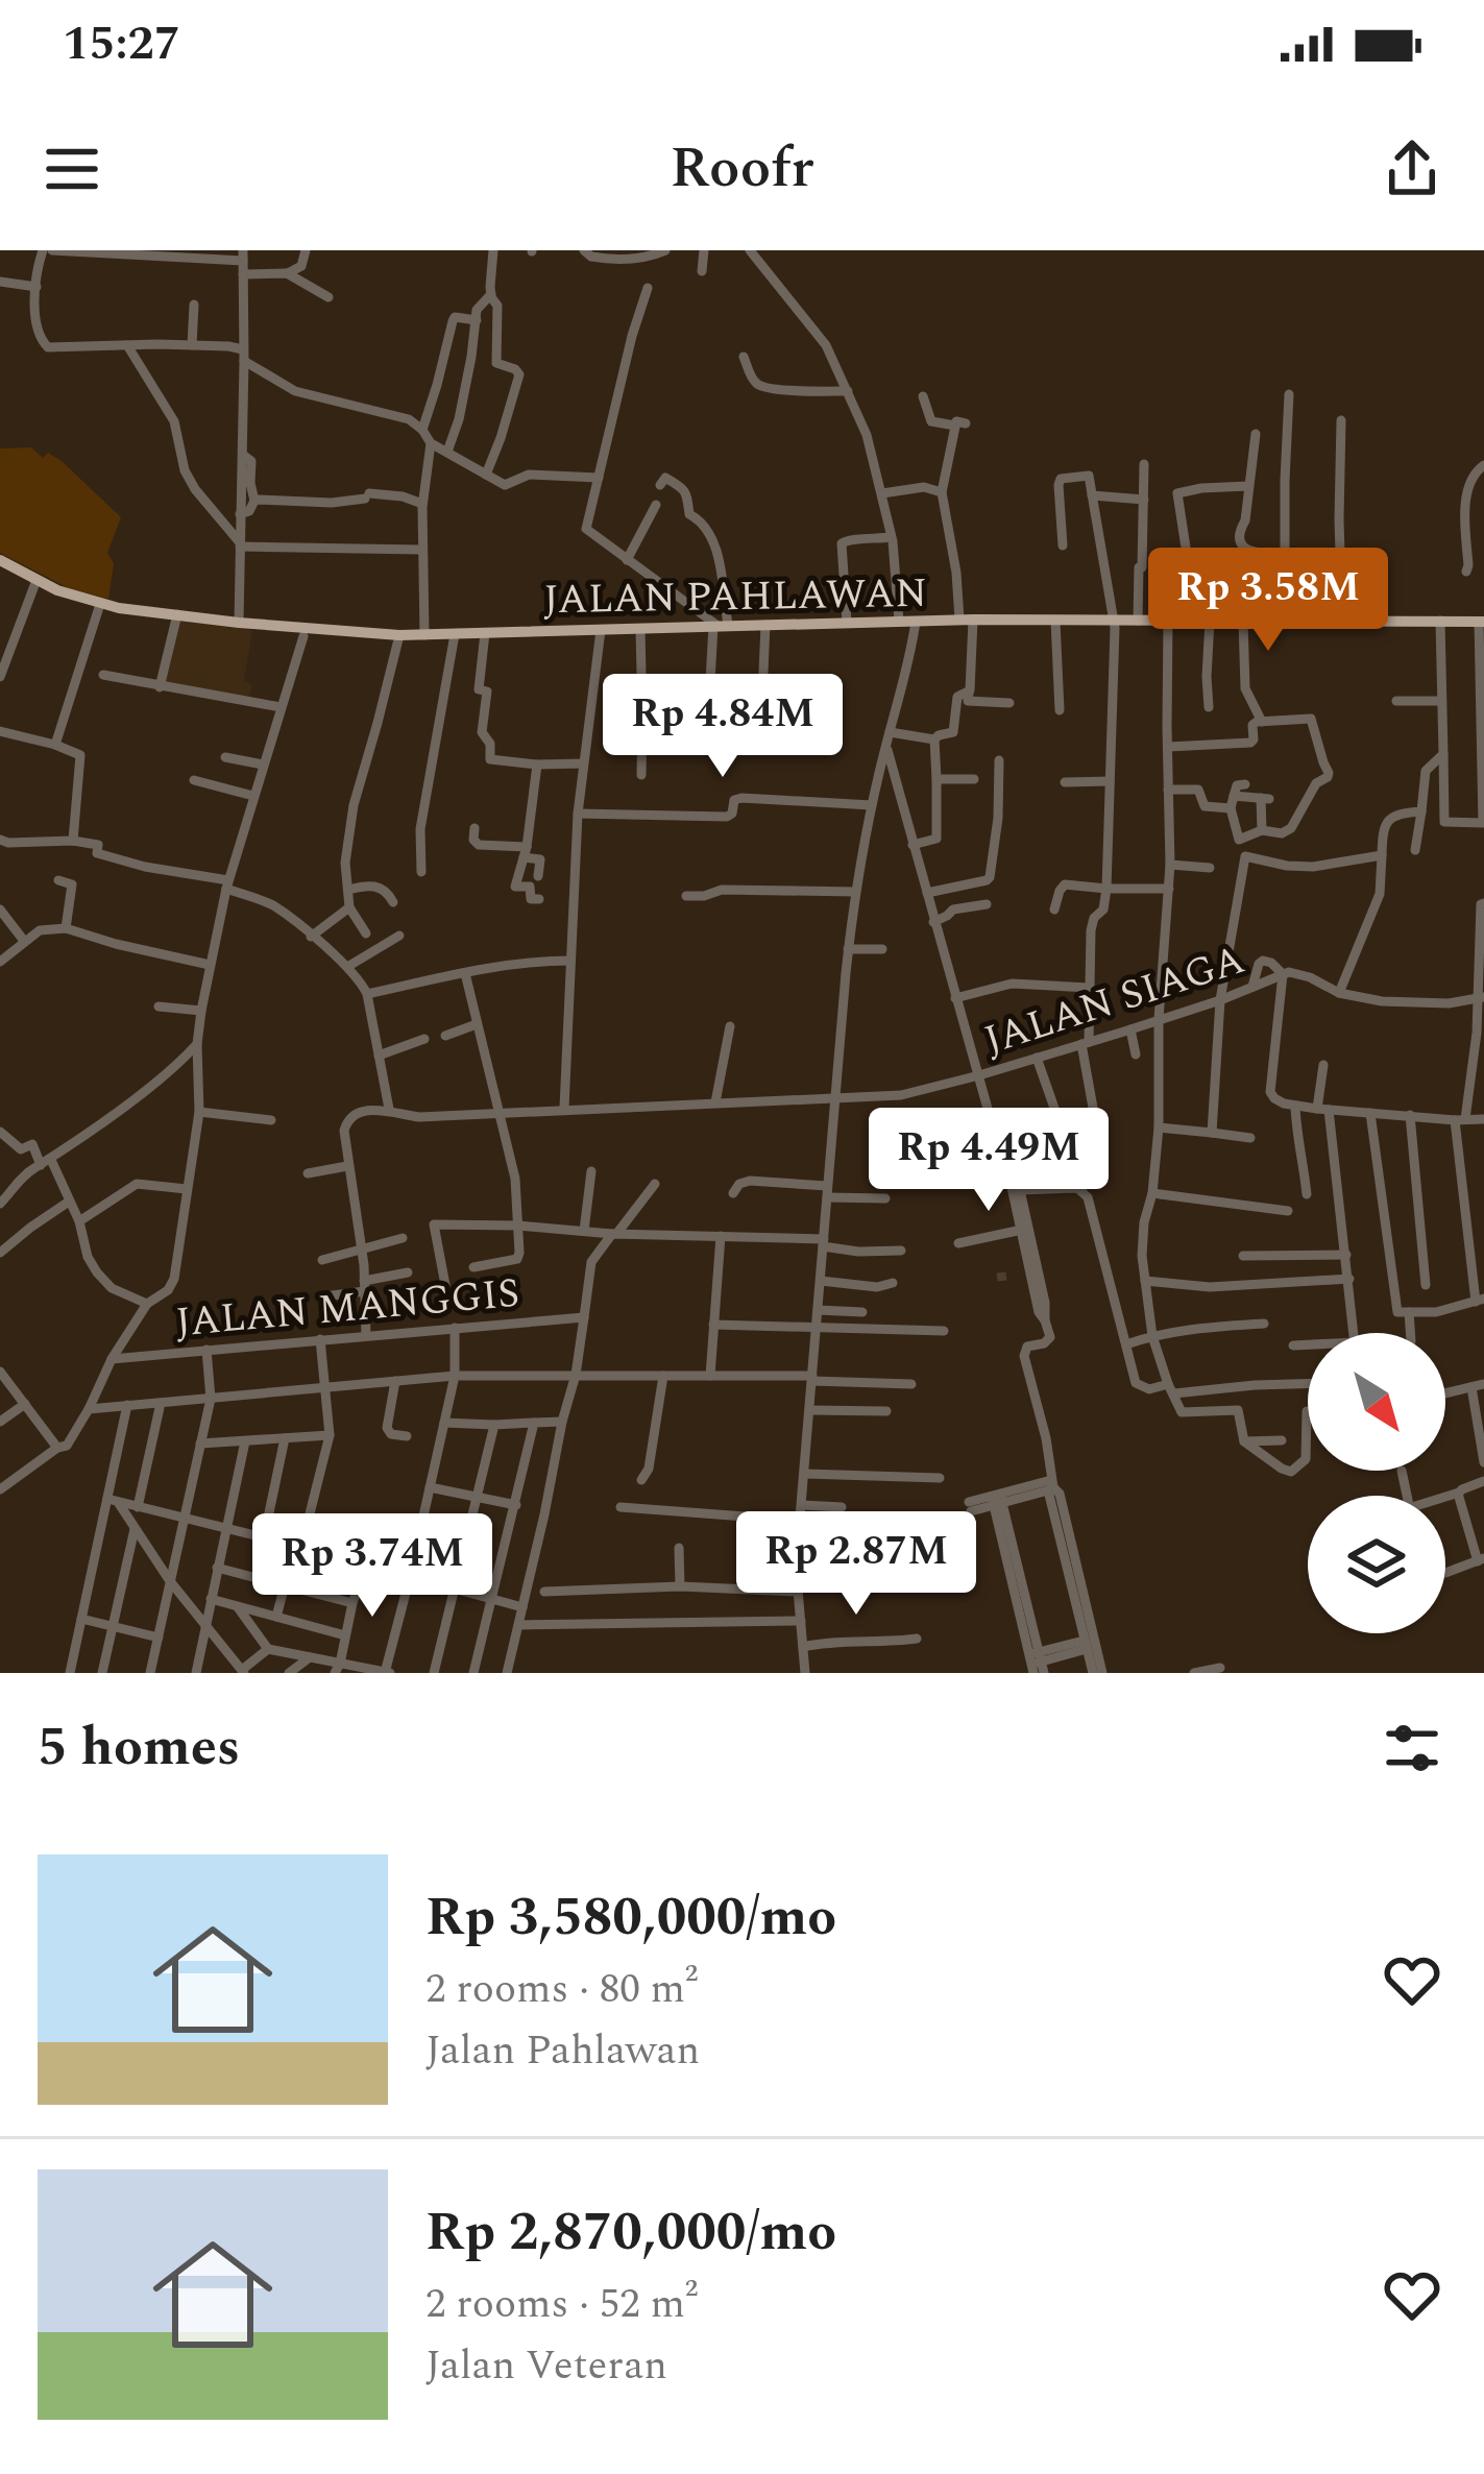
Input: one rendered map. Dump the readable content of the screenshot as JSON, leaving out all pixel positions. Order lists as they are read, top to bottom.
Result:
{
  "streets": {
    "main road": ["JALAN PAHLAWAN"],
    "street": ["JALAN SIAGA", "JALAN MANGGIS"]
  },
  "north": "bottom right",
  "page": {
    "status": "15:27",
    "header": "Roofr",
    "price": [
      "Rp 3.58M",
      "Rp 4.84M",
      "Rp 4.49M",
      "Rp 2.87M",
      "Rp 3.74M"
    ],
    "heading": "5 homes",
    "list": [
      {
        "name": "Rp 3,580,000/mo",
        "note": "2 rooms · 80 m² · Jalan Pahlawan"
      },
      {
        "name": "Rp 2,870,000/mo",
        "note": "2 rooms · 52 m² · Jalan Veteran"
      }
    ]
  }
}
